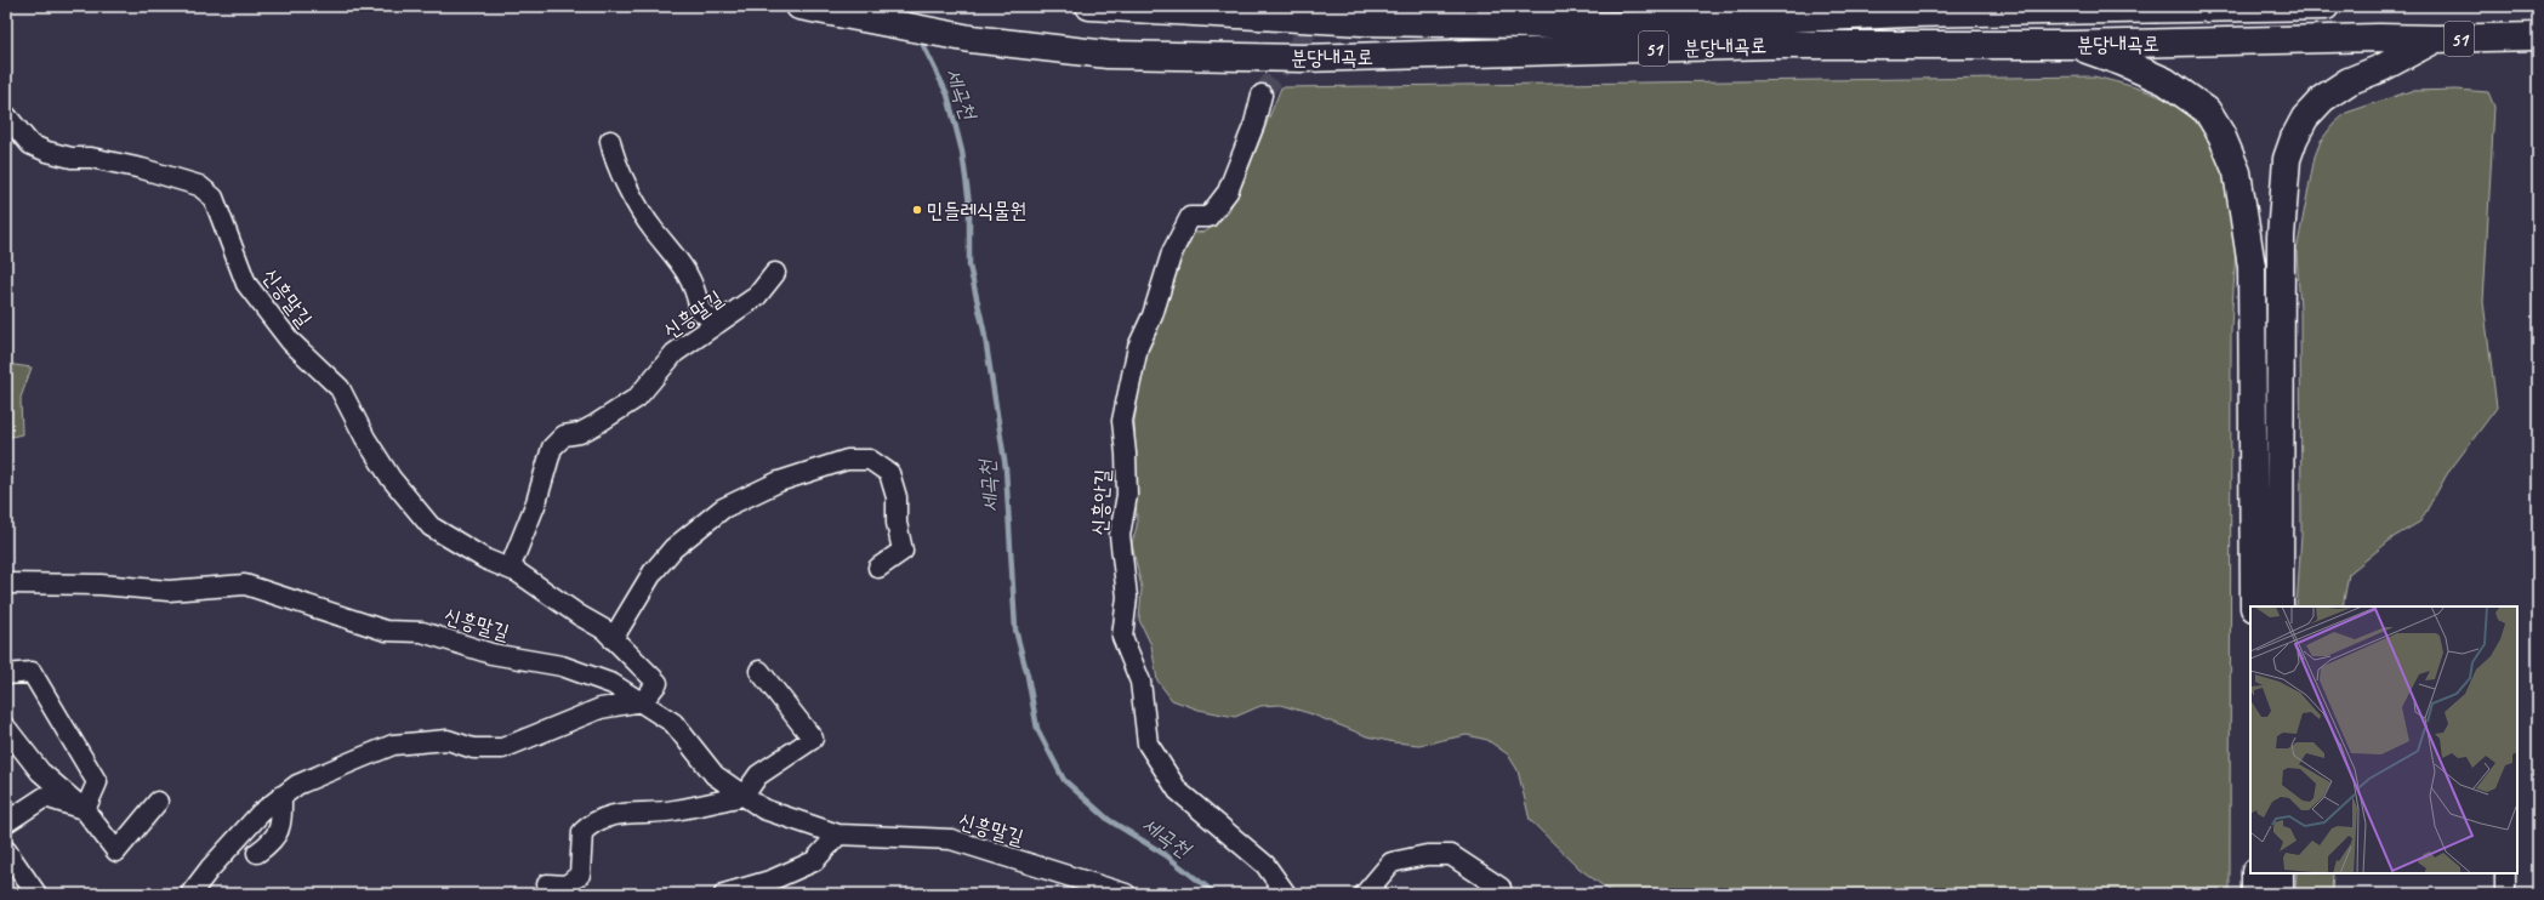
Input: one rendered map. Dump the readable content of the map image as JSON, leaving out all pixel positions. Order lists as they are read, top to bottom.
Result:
{
  "streets": {
    "highway": ["51", "분당내곡로"],
    "street": ["신흥말길", "신흥안길"]
  },
  "water": ["세곡천"],
  "places": ["민들레식물원"]
}
